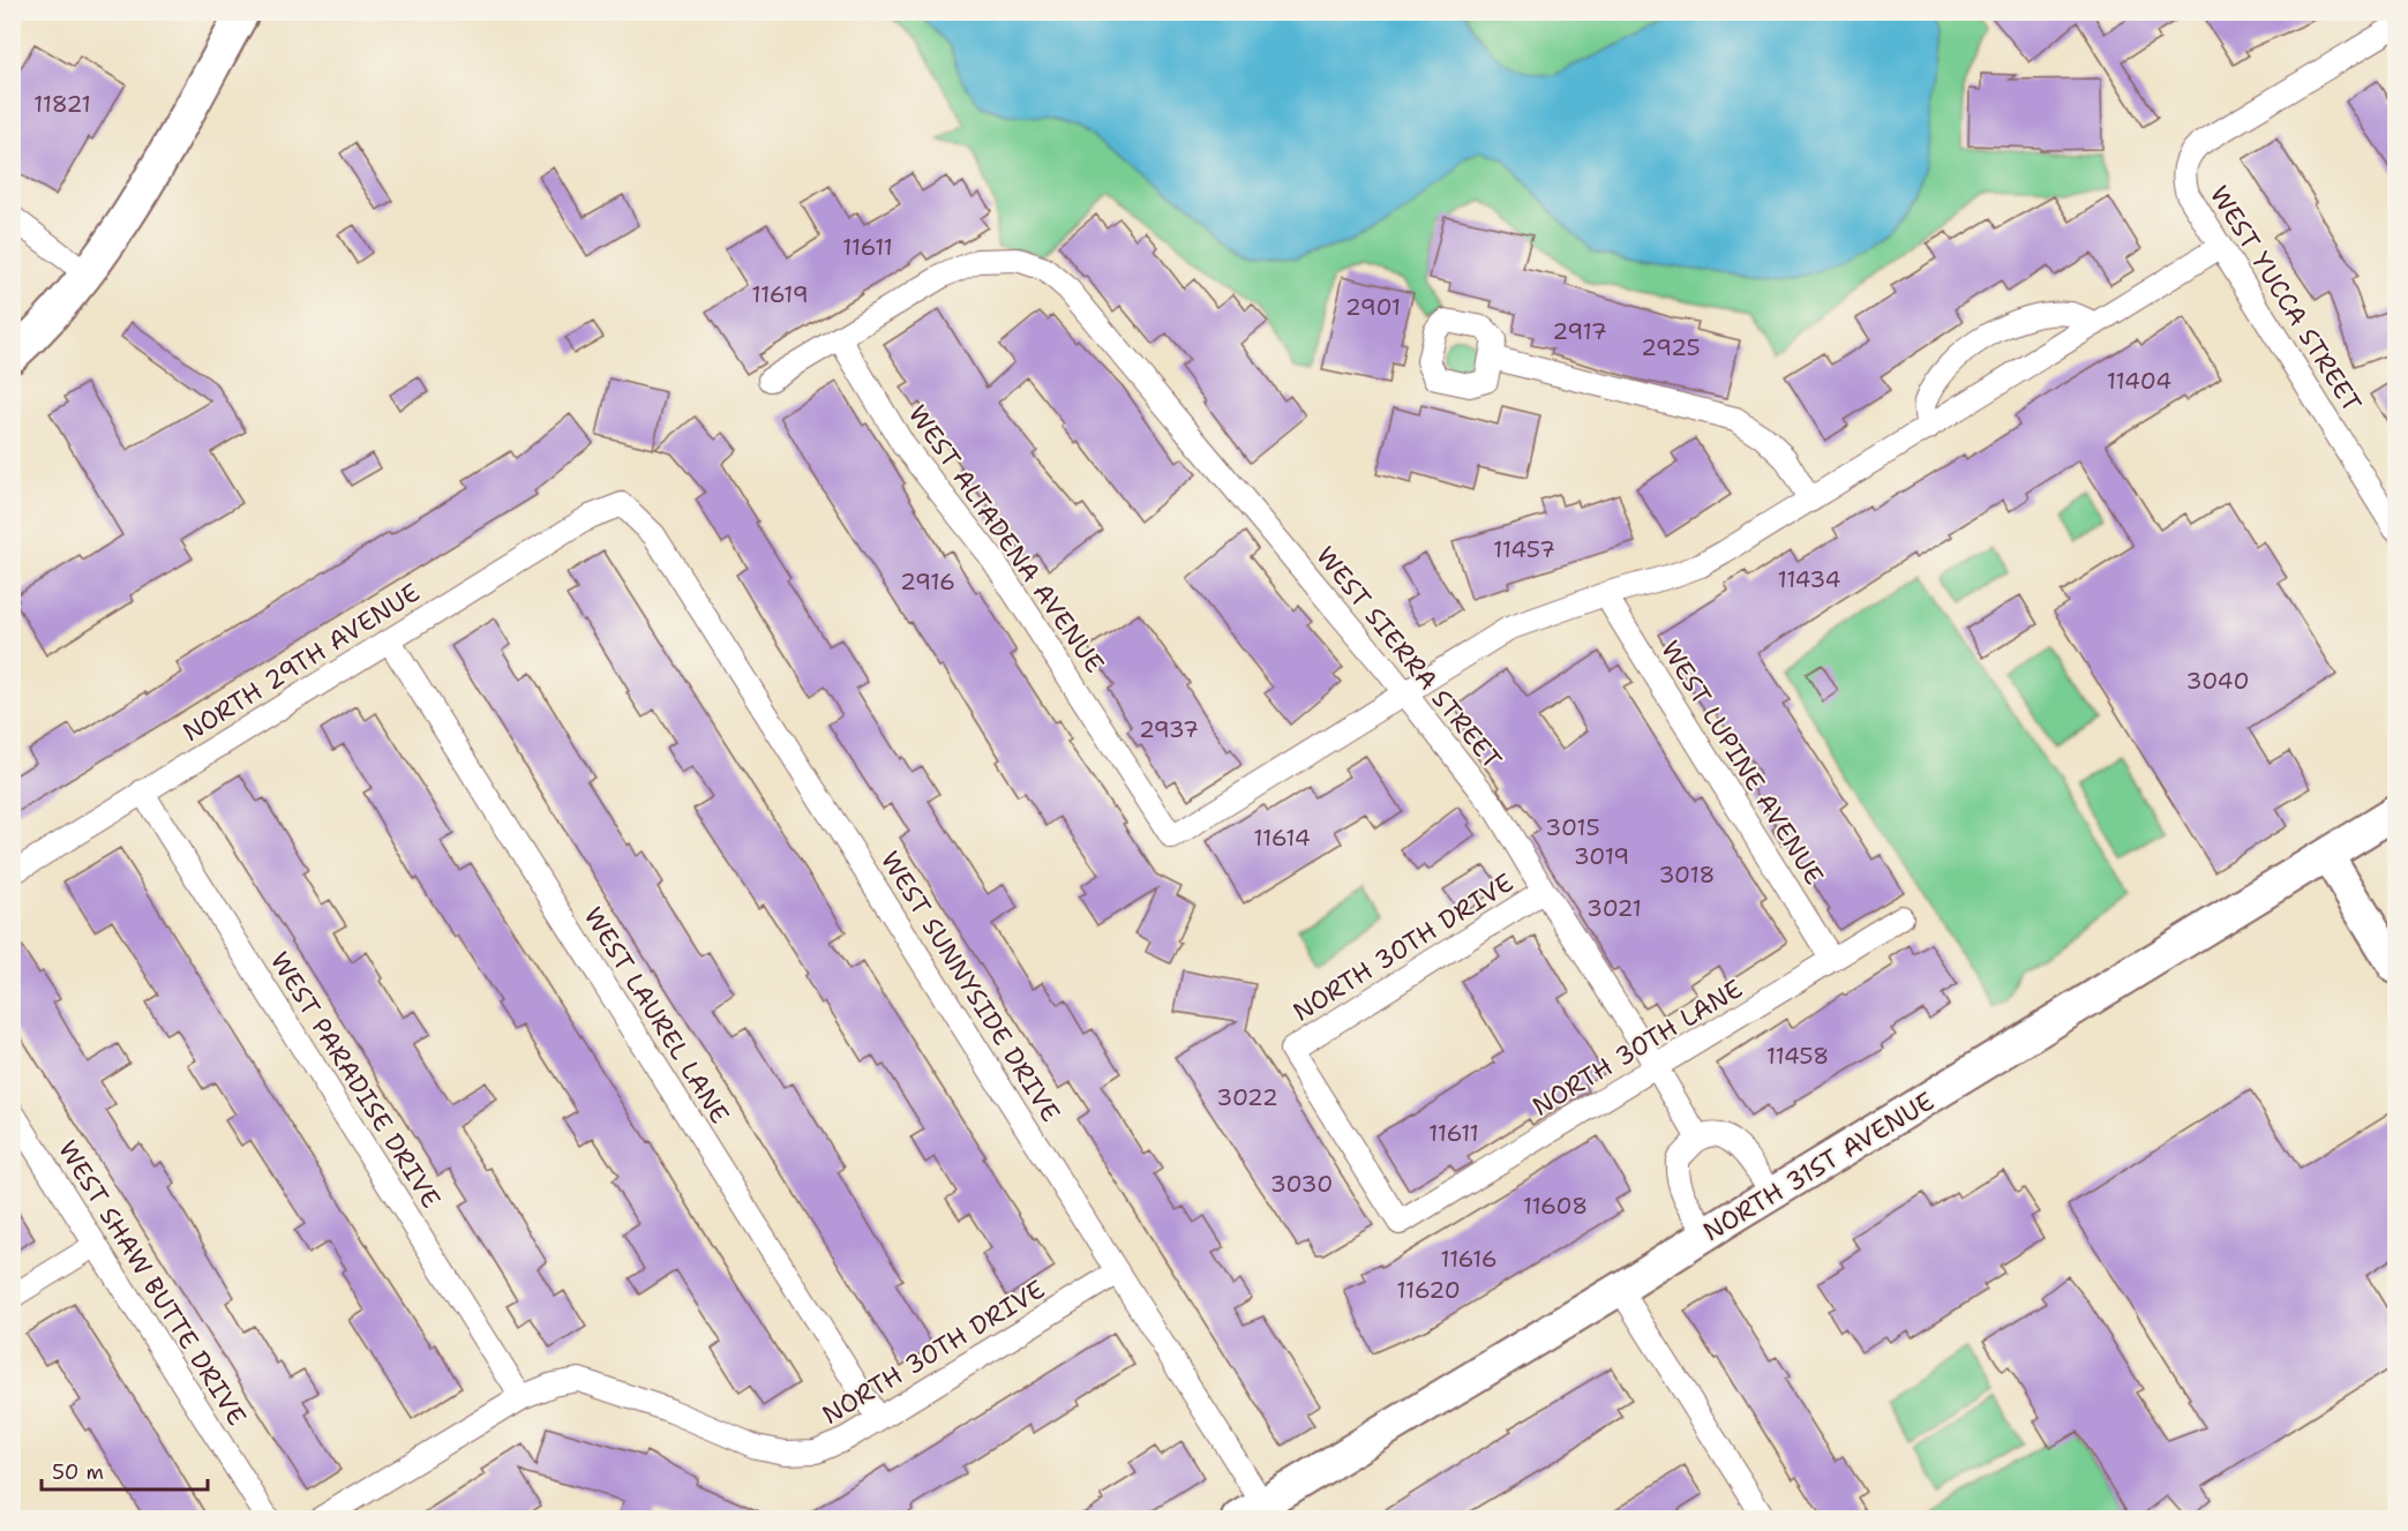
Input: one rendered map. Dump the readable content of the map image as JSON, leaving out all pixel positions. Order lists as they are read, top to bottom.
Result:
{
  "streets": {
    "street": [
      "WEST YUCCA STREET",
      "WEST ALTADENA AVENUE",
      "WEST SIERRA STREET",
      "NORTH 29TH AVENUE",
      "WEST LUPINE AVENUE",
      "NORTH 30TH DRIVE",
      "WEST SUNNYSIDE DRIVE",
      "WEST LAUREL LANE",
      "NORTH 30TH LANE",
      "WEST PARADISE DRIVE",
      "NORTH 31ST AVENUE",
      "WEST SHAW BUTTE DRIVE"
    ]
  },
  "crossings": [
    ["WEST ALTADENA AVENUE", "WEST SIERRA STREET"],
    ["WEST SIERRA STREET", "NORTH 30TH DRIVE"],
    ["WEST SIERRA STREET", "NORTH 30TH LANE"],
    ["WEST SIERRA STREET", "NORTH 31ST AVENUE"],
    ["NORTH 29TH AVENUE", "WEST SUNNYSIDE DRIVE"],
    ["NORTH 29TH AVENUE", "WEST LAUREL LANE"],
    ["NORTH 29TH AVENUE", "WEST PARADISE DRIVE"],
    ["WEST LUPINE AVENUE", "NORTH 30TH LANE"],
    ["NORTH 30TH DRIVE", "WEST SUNNYSIDE DRIVE"],
    ["NORTH 30TH DRIVE", "WEST LAUREL LANE"],
    ["NORTH 30TH DRIVE", "NORTH 30TH LANE"],
    ["NORTH 30TH DRIVE", "WEST PARADISE DRIVE"],
    ["WEST SUNNYSIDE DRIVE", "NORTH 31ST AVENUE"]
  ],
  "house_numbers": [
    "11821",
    "11611",
    "11619",
    "2901",
    "2917",
    "2925",
    "11404",
    "11457",
    "11434",
    "2916",
    "3040",
    "2937",
    "3015",
    "11614",
    "3019",
    "3018",
    "3021",
    "11458",
    "3022",
    "11611",
    "3030",
    "11608",
    "11616",
    "11620"
  ],
  "scale_bar": "50 m"
}
